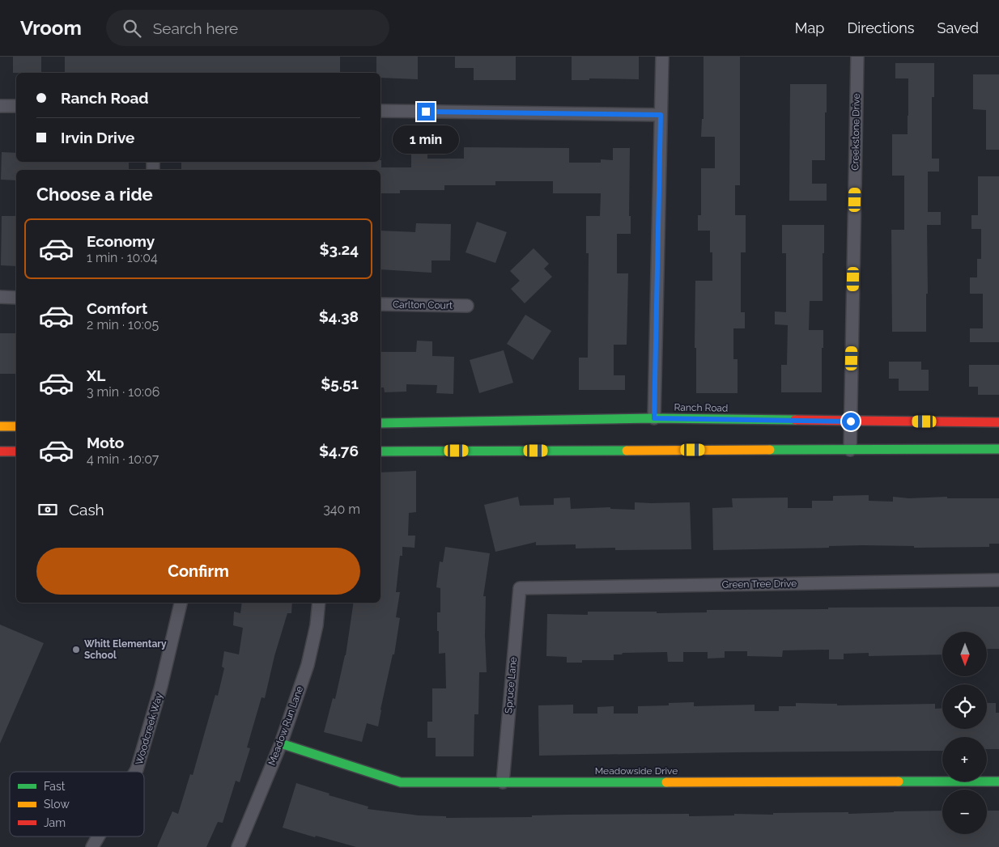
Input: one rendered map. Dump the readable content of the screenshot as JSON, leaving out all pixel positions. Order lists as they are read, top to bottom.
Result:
{
  "streets": {
    "main road": ["Ranch Road", "Meadowside Drive"],
    "street": [
      "Creekstone Drive",
      "Carlton Court",
      "Green Tree Drive",
      "Spruce Lane",
      "Meadow Run Lane",
      "Woodcreek Way"
    ]
  },
  "crossings": [
    ["Creekstone Drive", "Ranch Road"],
    ["Green Tree Drive", "Spruce Lane"],
    ["Spruce Lane", "Meadowside Drive"],
    ["Meadow Run Lane", "Meadowside Drive"]
  ],
  "places": ["Whitt Elementary School"],
  "legend": ["Fast", "Slow", "Jam"],
  "north": "bottom",
  "page": {
    "header": "Vroom",
    "search": "Search here",
    "nav": ["Map", "Directions", "Saved"],
    "banner": ["Ranch Road", "Irvin Drive"],
    "bubble": "1 min",
    "heading": "Choose a ride",
    "list": [
      {
        "name": "Economy",
        "note": "1 min · 10:04",
        "value": "$3.24"
      },
      {
        "name": "Comfort",
        "note": "2 min · 10:05",
        "value": "$4.38"
      },
      {
        "name": "XL",
        "note": "3 min · 10:06",
        "value": "$5.51"
      },
      {
        "name": "Moto",
        "note": "4 min · 10:07",
        "value": "$4.76"
      }
    ],
    "pay": ["Cash", "340 m"],
    "buttons": "Confirm",
    "map_buttons": ["+", "−"]
  }
}
